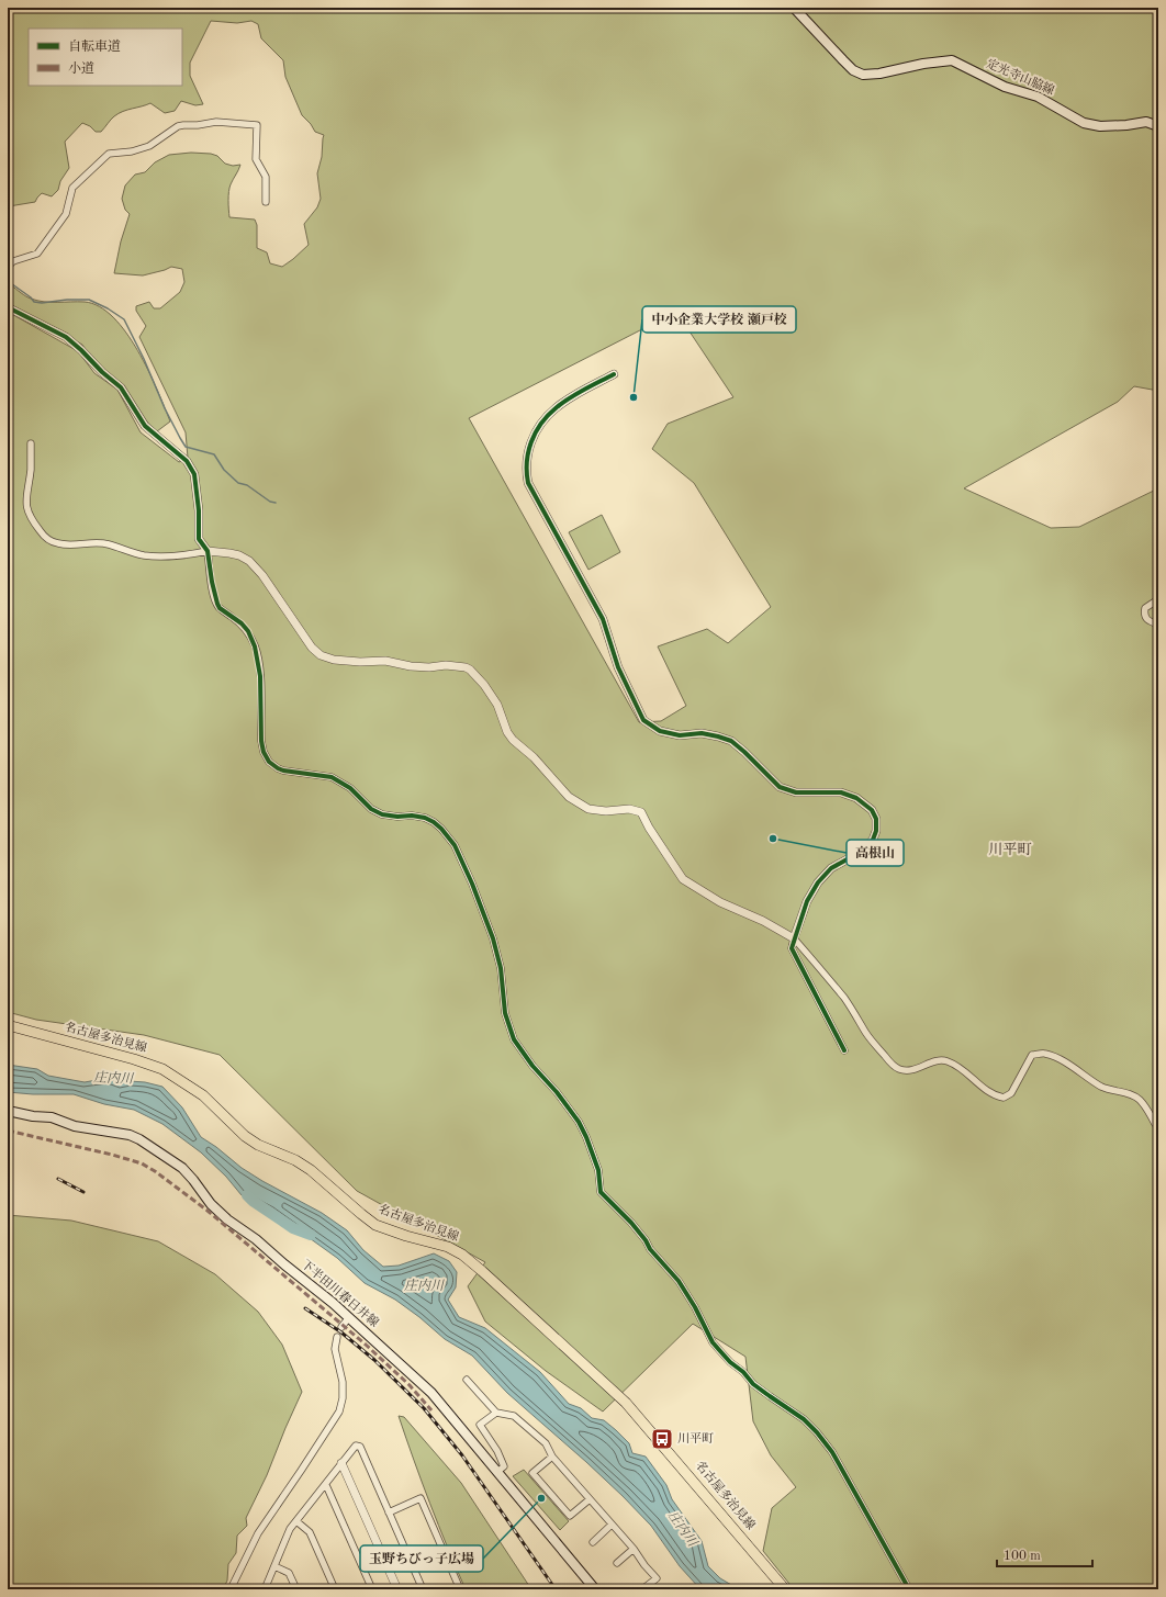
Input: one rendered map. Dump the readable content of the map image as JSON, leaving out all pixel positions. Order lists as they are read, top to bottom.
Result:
{
  "streets": {
    "main road": ["定光寺山脇線", "名古屋多治見線", "下半田川春日井線"]
  },
  "districts": ["川平町"],
  "water": ["庄内川"],
  "places": {
    "other": ["中小企業大学校 瀬戸校", "高根山", "玉野ちびっ子広場"],
    "bus stop": ["川平町"]
  },
  "legend": ["自転車道", "小道"],
  "scale_bar": "100 m"
}
